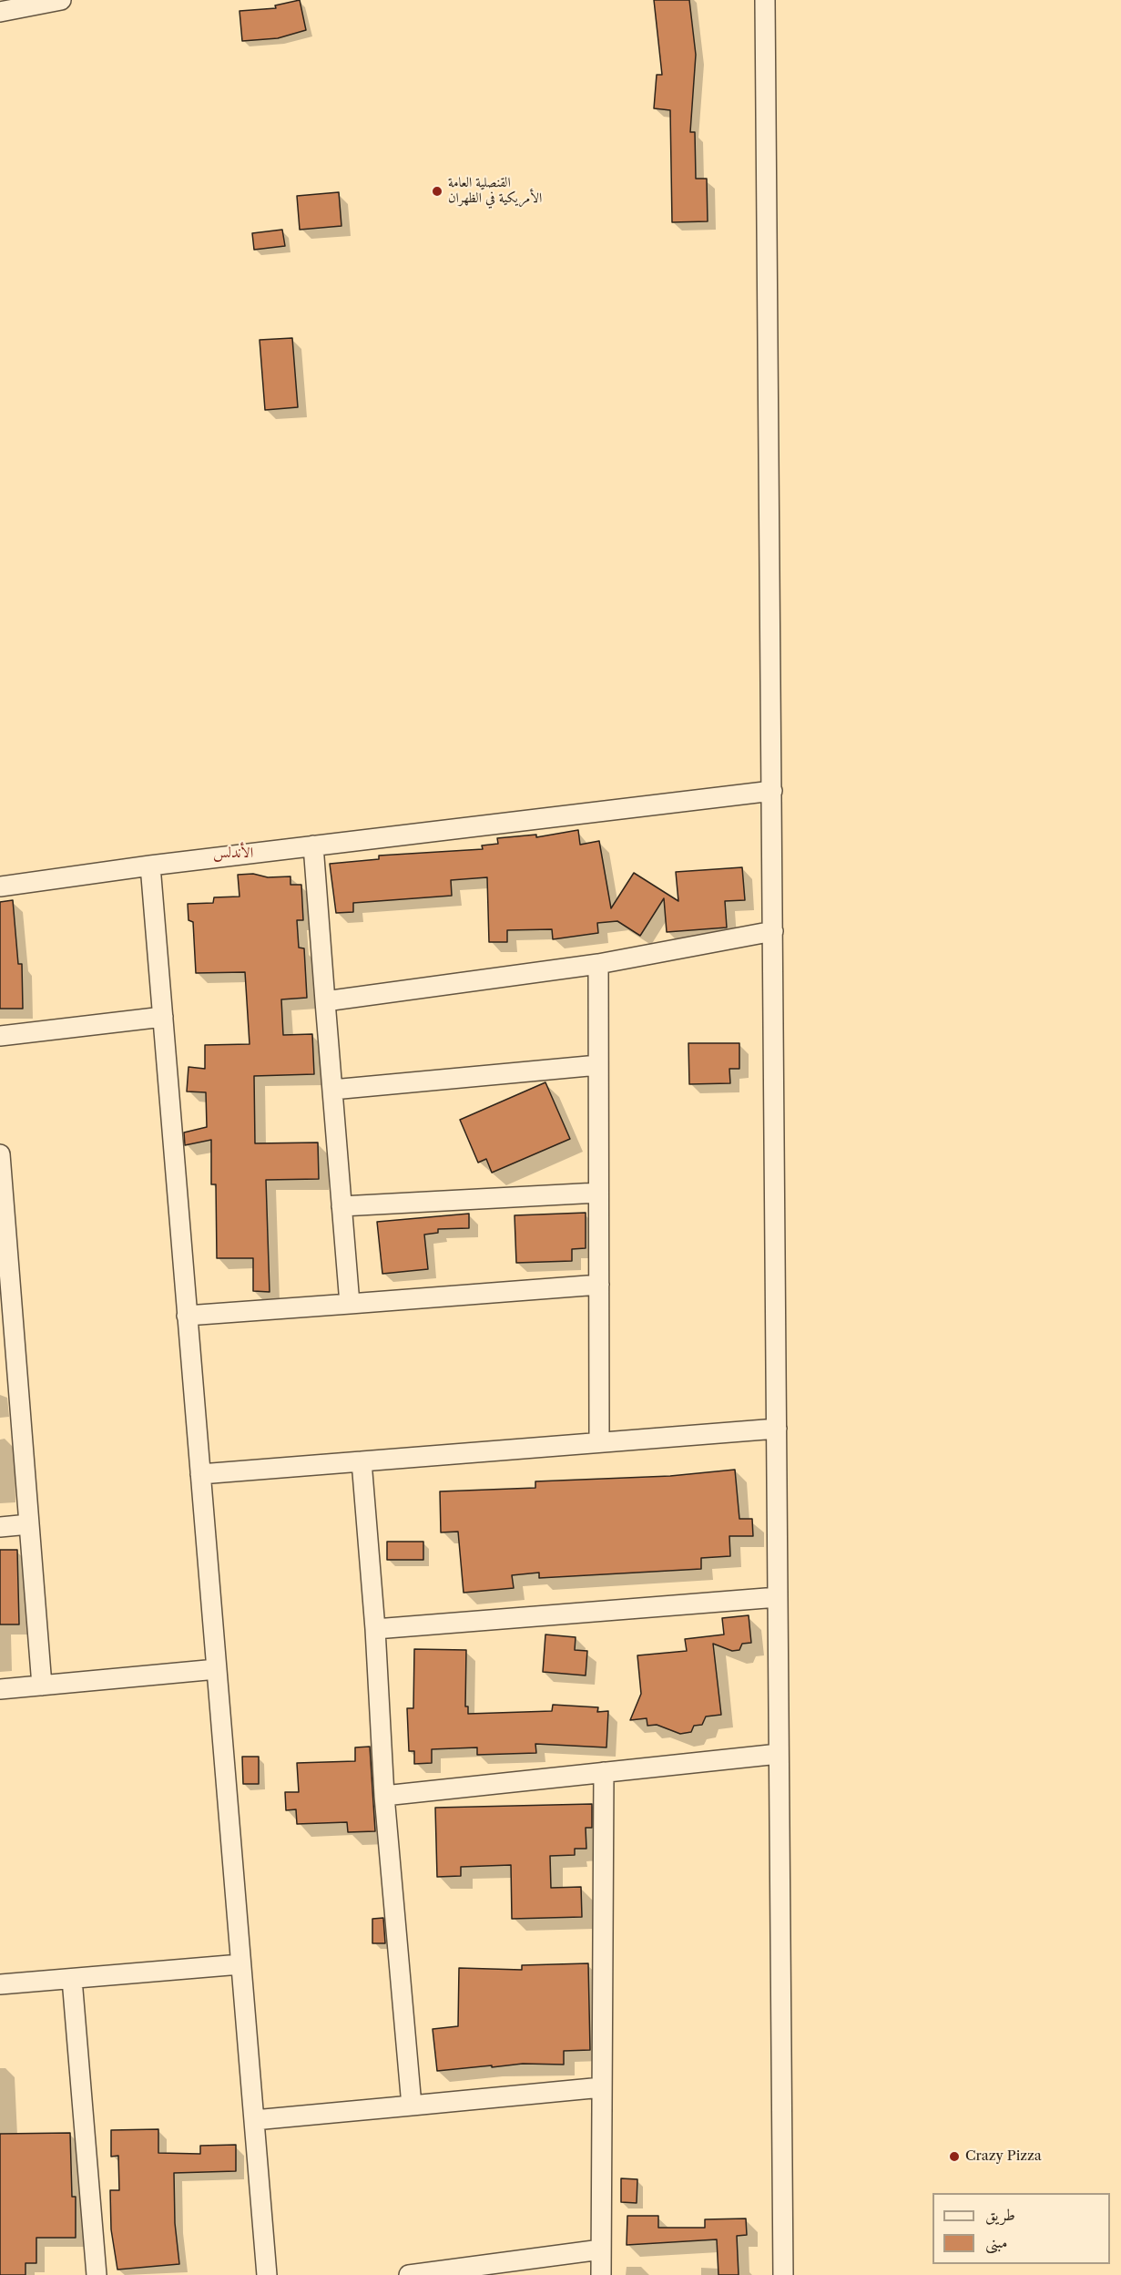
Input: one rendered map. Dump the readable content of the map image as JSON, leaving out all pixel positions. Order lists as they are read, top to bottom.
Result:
{
  "districts": ["الأندلس"],
  "places": ["القنصلية العامة الأمريكية في الظهران", "Crazy Pizza"],
  "legend": ["طريق", "مبنى"]
}
